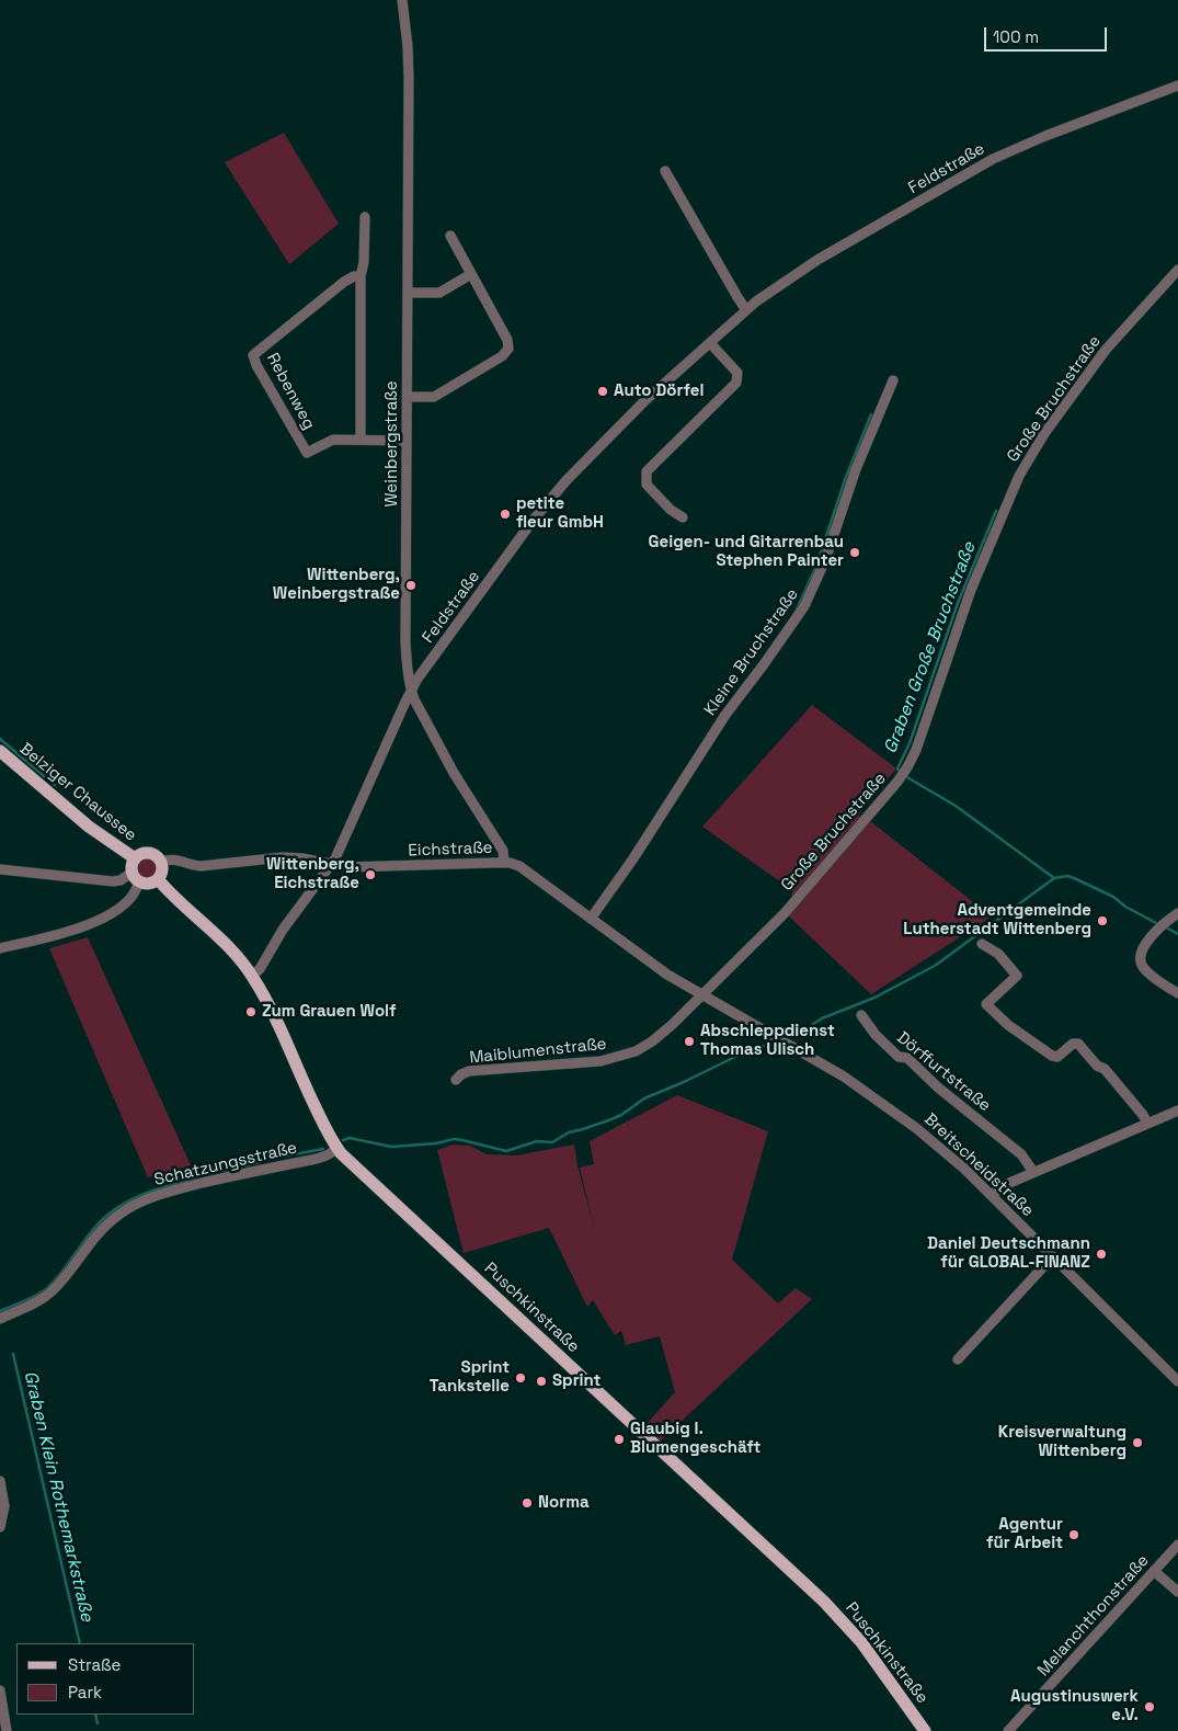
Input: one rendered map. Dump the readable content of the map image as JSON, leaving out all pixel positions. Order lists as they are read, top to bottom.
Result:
{
  "streets": {
    "main road": ["Belziger Chaussee", "Puschkinstraße"],
    "street": [
      "Feldstraße",
      "Rebenweg",
      "Große Bruchstraße",
      "Weinbergstraße",
      "Kleine Bruchstraße",
      "Eichstraße",
      "Maiblumenstraße",
      "Dörffurtstraße",
      "Schatzungsstraße",
      "Breitscheidstraße",
      "Melanchthonstraße"
    ]
  },
  "crossings": [
    ["Feldstraße", "Weinbergstraße"],
    ["Feldstraße", "Eichstraße"],
    ["Feldstraße", "Puschkinstraße"],
    ["Rebenweg", "Weinbergstraße"],
    ["Große Bruchstraße", "Eichstraße"],
    ["Große Bruchstraße", "Maiblumenstraße"],
    ["Große Bruchstraße", "Breitscheidstraße"],
    ["Weinbergstraße", "Eichstraße"],
    ["Kleine Bruchstraße", "Eichstraße"],
    ["Belziger Chaussee", "Eichstraße"],
    ["Belziger Chaussee", "Puschkinstraße"],
    ["Eichstraße", "Maiblumenstraße"],
    ["Eichstraße", "Breitscheidstraße"],
    ["Eichstraße", "Puschkinstraße"],
    ["Maiblumenstraße", "Breitscheidstraße"],
    ["Schatzungsstraße", "Puschkinstraße"]
  ],
  "water": ["Graben Große Bruchstraße", "Graben Klein Rothemarkstraße"],
  "places": [
    "Auto Dörfel",
    "petite fleur GmbH",
    "Geigen- und Gitarrenbau Stephen Painter",
    "Wittenberg, Weinbergstraße",
    "Wittenberg, Eichstraße",
    "Adventgemeinde Lutherstadt Wittenberg",
    "Zum Grauen Wolf",
    "Abschleppdienst Thomas Ulisch",
    "Daniel Deutschmann für GLOBAL-FINANZ",
    "Sprint Tankstelle",
    "Sprint",
    "Glaubig I. Blumengeschäft",
    "Kreisverwaltung Wittenberg",
    "Norma",
    "Agentur für Arbeit",
    "Augustinuswerk e.V."
  ],
  "legend": ["Straße", "Park"],
  "scale_bar": "100 m"
}
